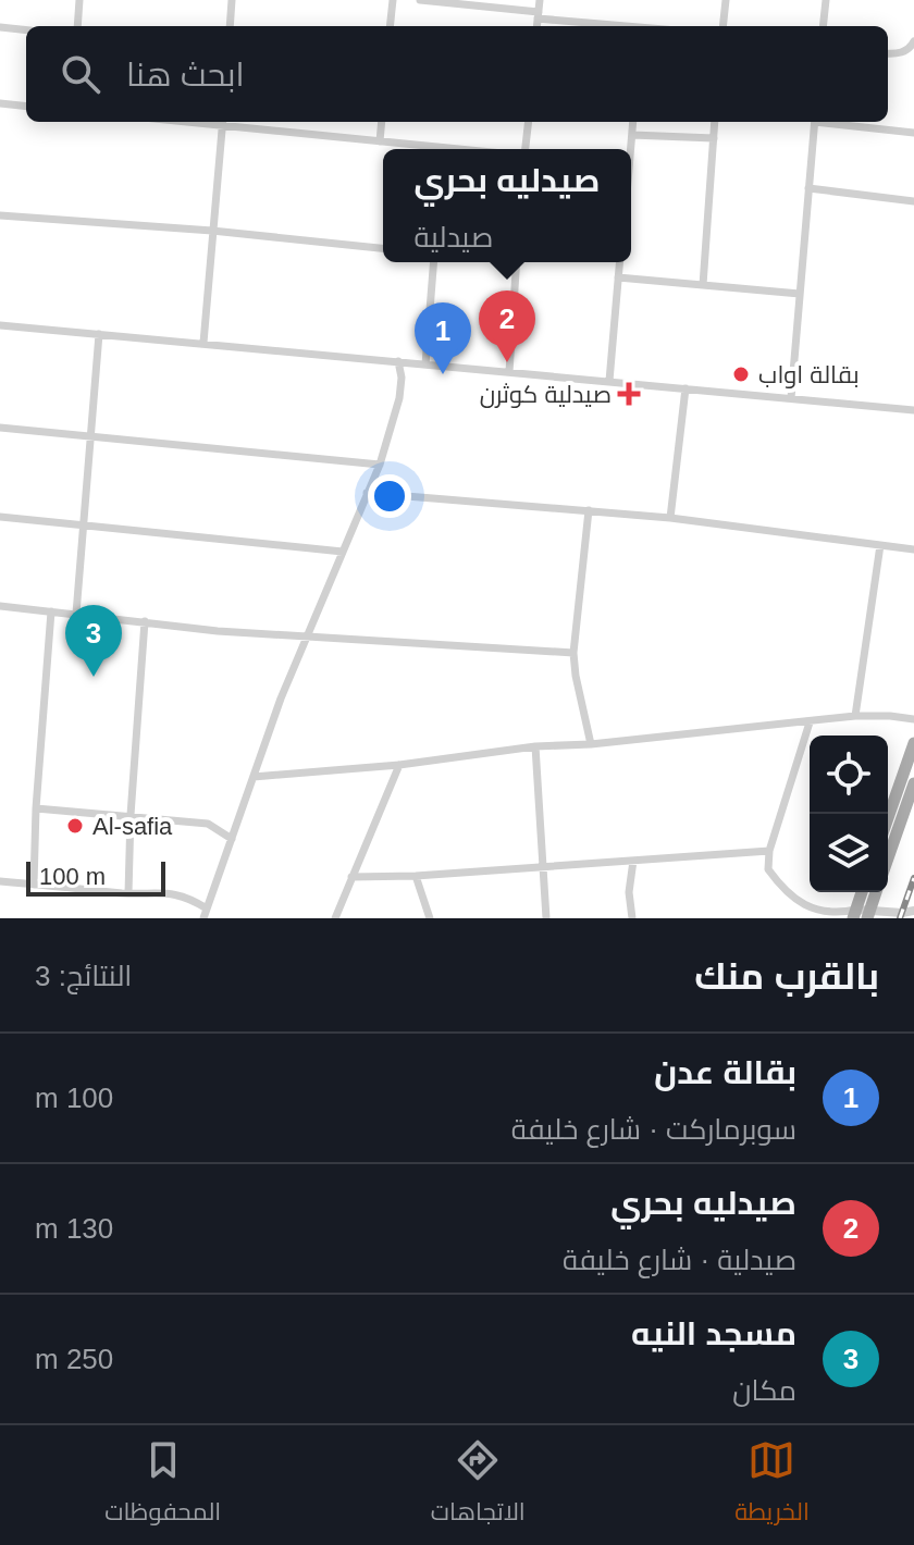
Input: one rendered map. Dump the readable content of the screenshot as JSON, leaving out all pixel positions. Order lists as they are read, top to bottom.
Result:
{
  "places": {
    "other": ["بقالة اواب", "Al-safia"],
    "health": ["صيدلية كوثرن"]
  },
  "scale_bar": "100 m",
  "page": {
    "search": "ابحث هنا",
    "popup": ["صيدليه بحري", "صيدلية"],
    "pins": ["2", "1", "3"],
    "scale": "100 m",
    "heading": ["بالقرب منك", "النتائج: 3"],
    "list": [
      {
        "mark": "1",
        "name": "بقالة عدن",
        "note": "سوبرماركت · شارع خليفة",
        "value": "100 m"
      },
      {
        "mark": "2",
        "name": "صيدليه بحري",
        "note": "صيدلية · شارع خليفة",
        "value": "130 m"
      },
      {
        "mark": "3",
        "name": "مسجد النيه",
        "note": "مكان",
        "value": "250 m"
      }
    ],
    "nav": ["الخريطة", "الاتجاهات", "المحفوظات"]
  }
}
